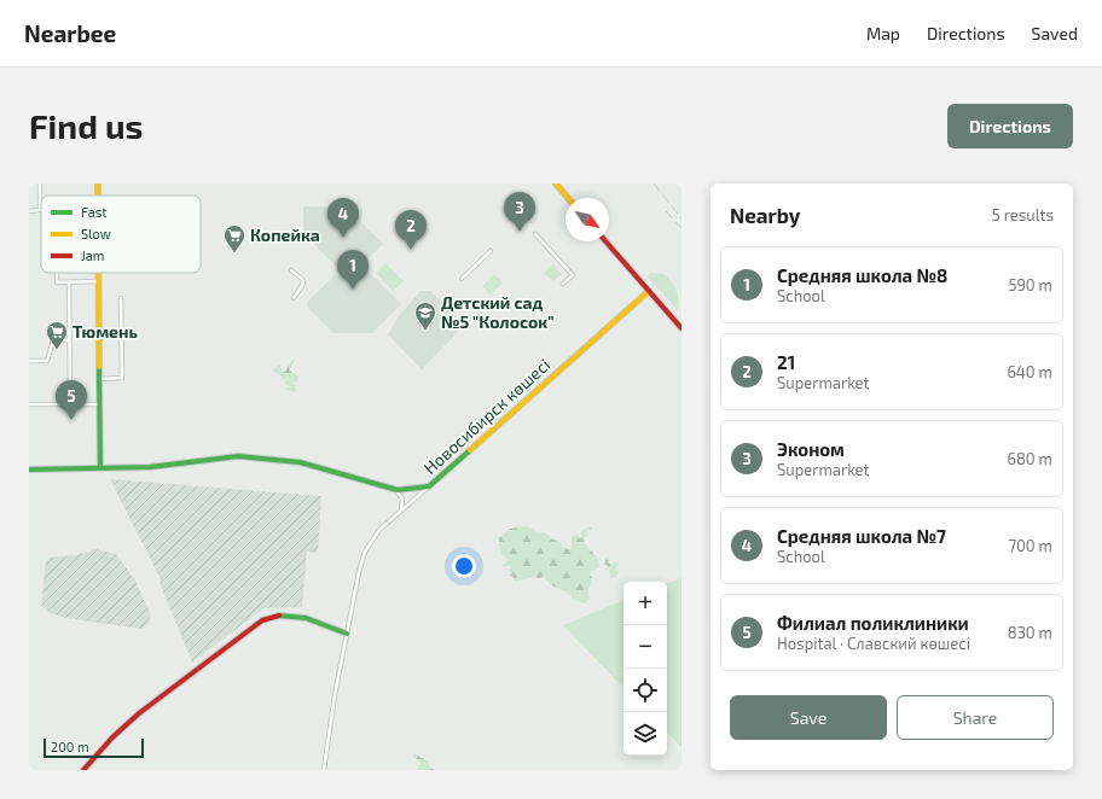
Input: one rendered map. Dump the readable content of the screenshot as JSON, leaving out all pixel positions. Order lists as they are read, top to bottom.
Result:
{
  "streets": {
    "main road": ["Новосибирск көшесі"]
  },
  "places": {
    "supermarket": ["Копейка", "Тюмень"],
    "school or university": ["Детский сад №5 \"Колосок\""]
  },
  "legend": ["Fast", "Slow", "Jam"],
  "scale_bar": "200 m",
  "north": "bottom right",
  "page": {
    "header": "Nearbee",
    "nav": ["Map", "Directions", "Saved"],
    "buttons": [
      "Directions",
      ["Save", "Share"]
    ],
    "title": "Find us",
    "heading": ["Nearby", "5 results"],
    "pins": [
      "3",
      "4",
      "2",
      "1",
      "5"
    ],
    "list": [
      {
        "mark": "1",
        "name": "Средняя школа №8",
        "note": "School",
        "value": "590 m"
      },
      {
        "mark": "2",
        "name": "21",
        "note": "Supermarket",
        "value": "640 m"
      },
      {
        "mark": "3",
        "name": "Эконом",
        "note": "Supermarket",
        "value": "680 m"
      },
      {
        "mark": "4",
        "name": "Средняя школа №7",
        "note": "School",
        "value": "700 m"
      },
      {
        "mark": "5",
        "name": "Филиал поликлиники",
        "note": "Hospital · Славский көшесі",
        "value": "830 m"
      }
    ],
    "map_buttons": ["+", "−"],
    "scale": "200 m"
  }
}
